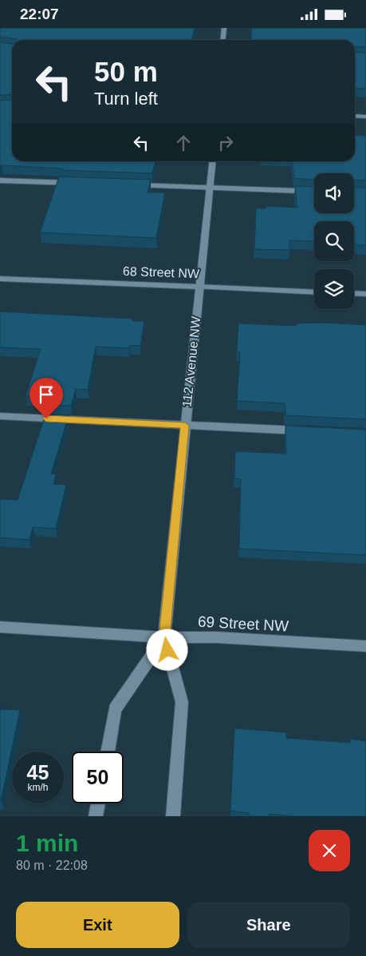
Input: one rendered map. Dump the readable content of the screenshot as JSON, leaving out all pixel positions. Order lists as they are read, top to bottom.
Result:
{
  "streets": {
    "main road": ["68 Street NW", "112 Avenue NW", "69 Street NW"]
  },
  "crossings": [
    ["68 Street NW", "112 Avenue NW"],
    ["112 Avenue NW", "69 Street NW"]
  ],
  "page": {
    "status": "22:07",
    "turn": ["50 m", "Turn left"],
    "speed": "45 km/h",
    "limit": "50",
    "heading": ["1 min", "80 m · 22:08"],
    "buttons": ["Exit", "Share"]
  }
}
